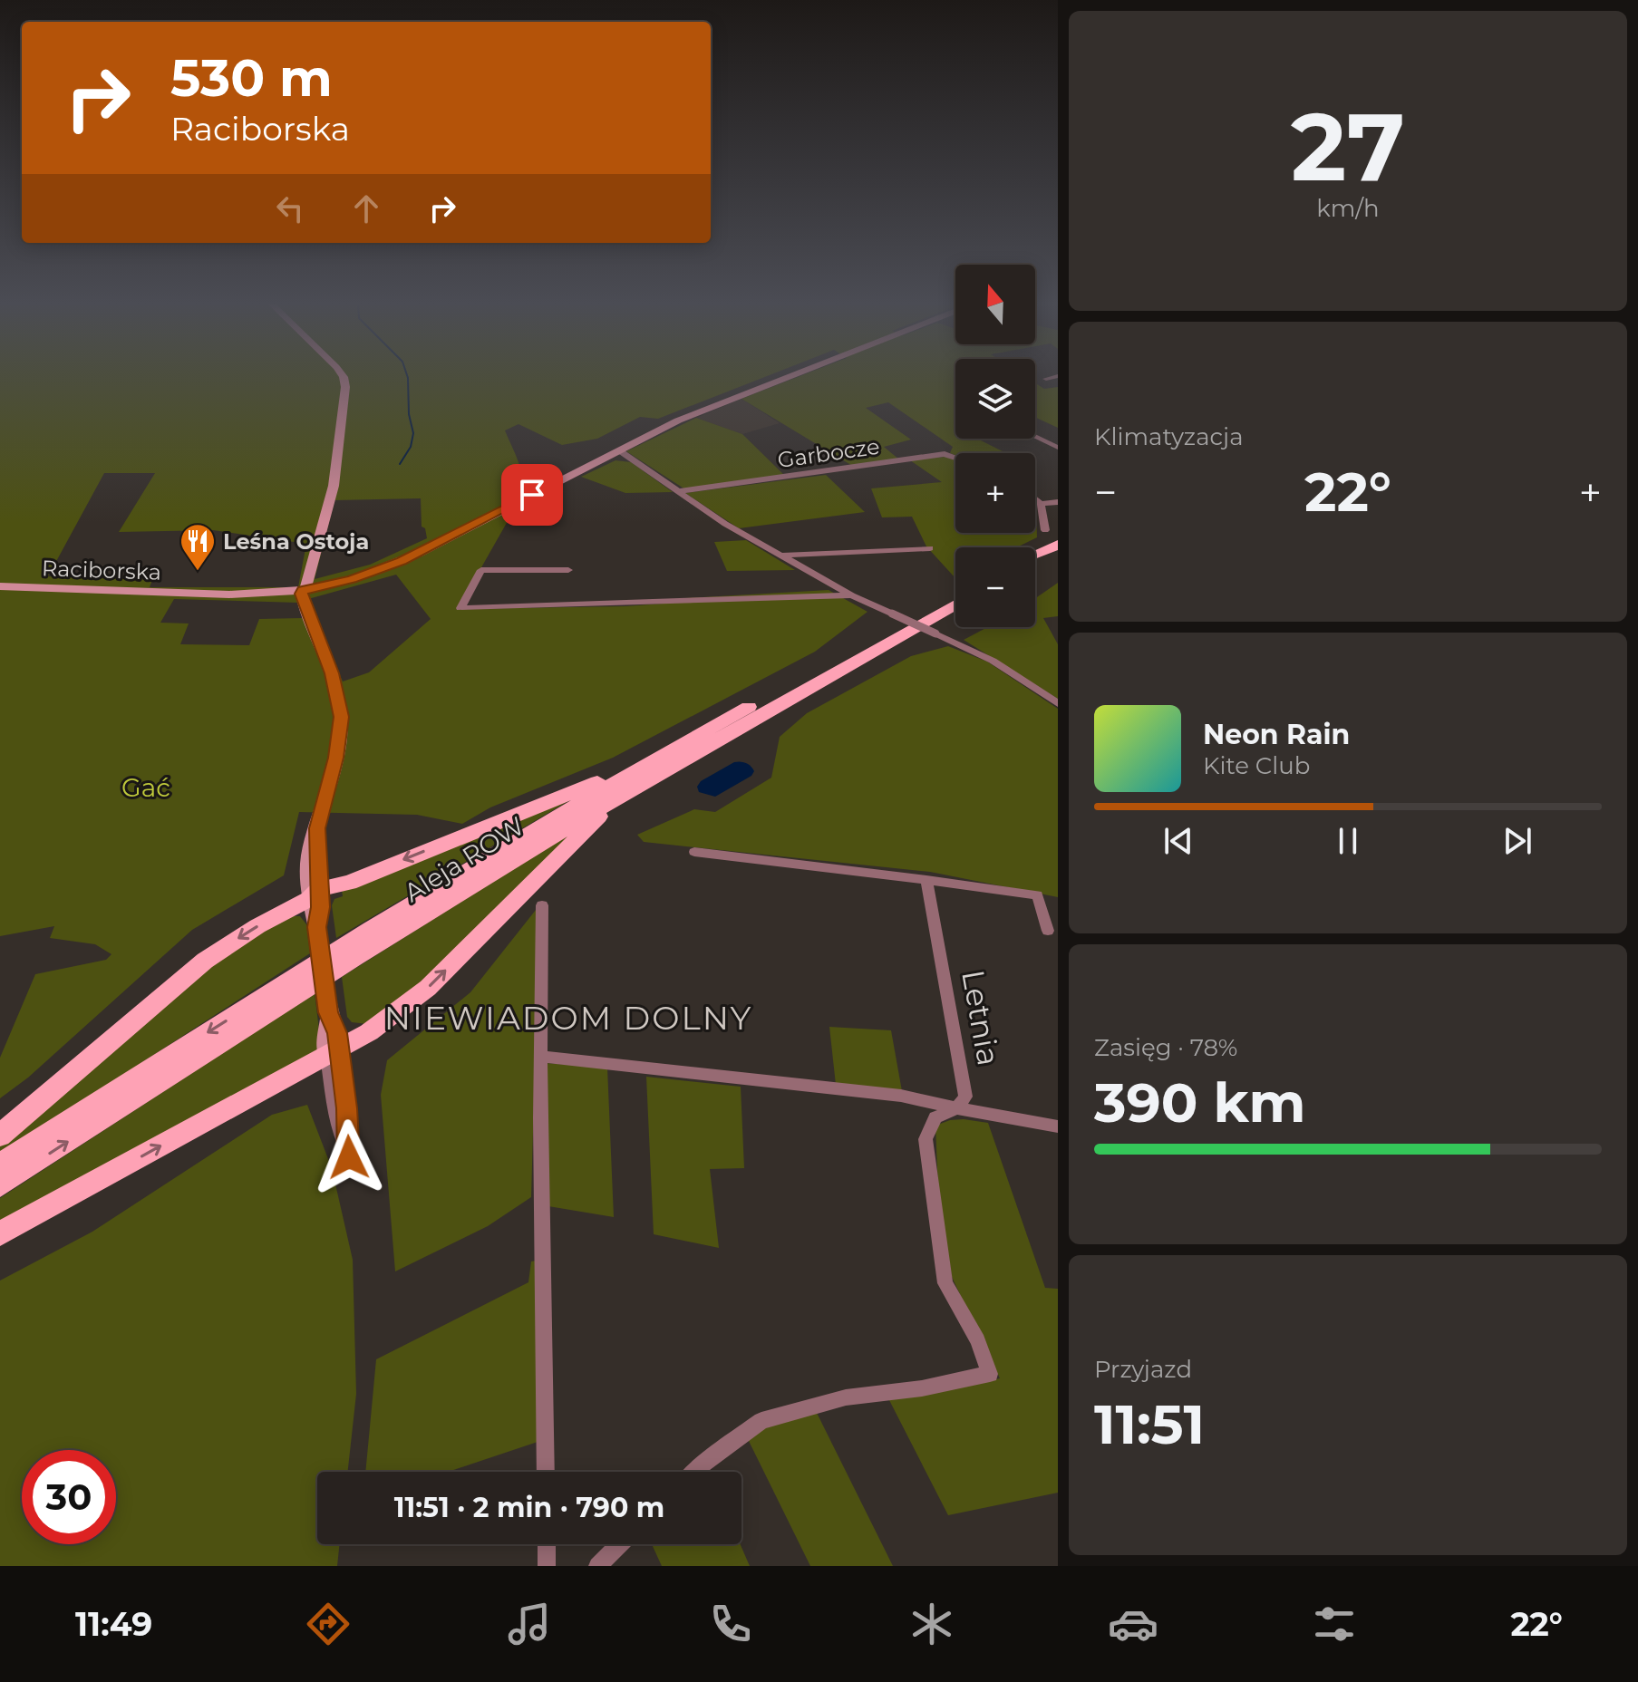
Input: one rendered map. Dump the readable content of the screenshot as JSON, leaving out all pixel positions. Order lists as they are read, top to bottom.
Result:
{
  "streets": {
    "main road": ["Raciborska", "Aleja ROW"],
    "street": ["Garbocze", "Letnia"]
  },
  "districts": ["NIEWIADOM DOLNY"],
  "parks": ["Gać"],
  "places": {
    "restaurant": ["Leśna Ostoja"]
  },
  "north": "top",
  "page": {
    "tile": [
      ["27", "km/h"],
      "Klimatyzacja",
      ["Zasięg · 78%", "390 km"],
      ["Przyjazd", "11:51"]
    ],
    "turn": ["530 m", "Raciborska"],
    "map_buttons": ["+", "−"],
    "heat": ["−", "22°", "+"],
    "song": ["Neon Rain", "Kite Club"],
    "limit": "30",
    "trip": "11:51 · 2 min · 790 m",
    "tabs": ["11:49", "22°"]
  }
}
